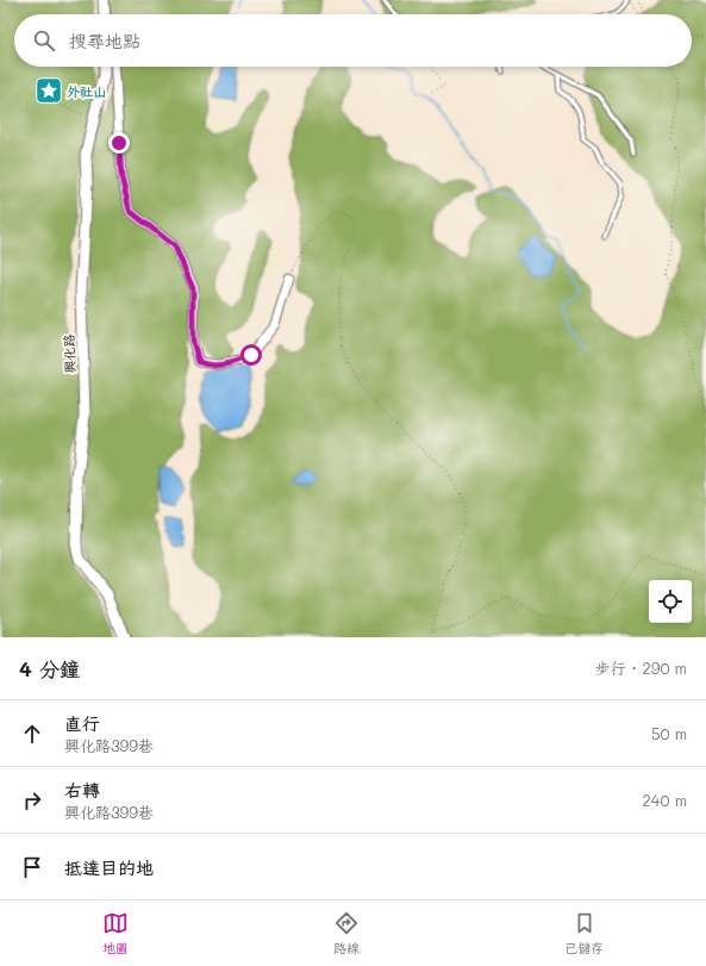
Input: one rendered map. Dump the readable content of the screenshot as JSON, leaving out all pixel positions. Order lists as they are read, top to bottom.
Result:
{
  "streets": {
    "street": ["興化路"]
  },
  "places": {
    "place": ["外社山"]
  },
  "page": {
    "search": "搜尋地點",
    "heading": ["4 分鐘", "步行 · 290 m"],
    "list": [
      ["直行", "興化路399巷", "50 m"],
      ["右轉", "興化路399巷", "240 m"],
      "抵達目的地"
    ],
    "nav": ["地圖", "路線", "已儲存"]
  }
}
